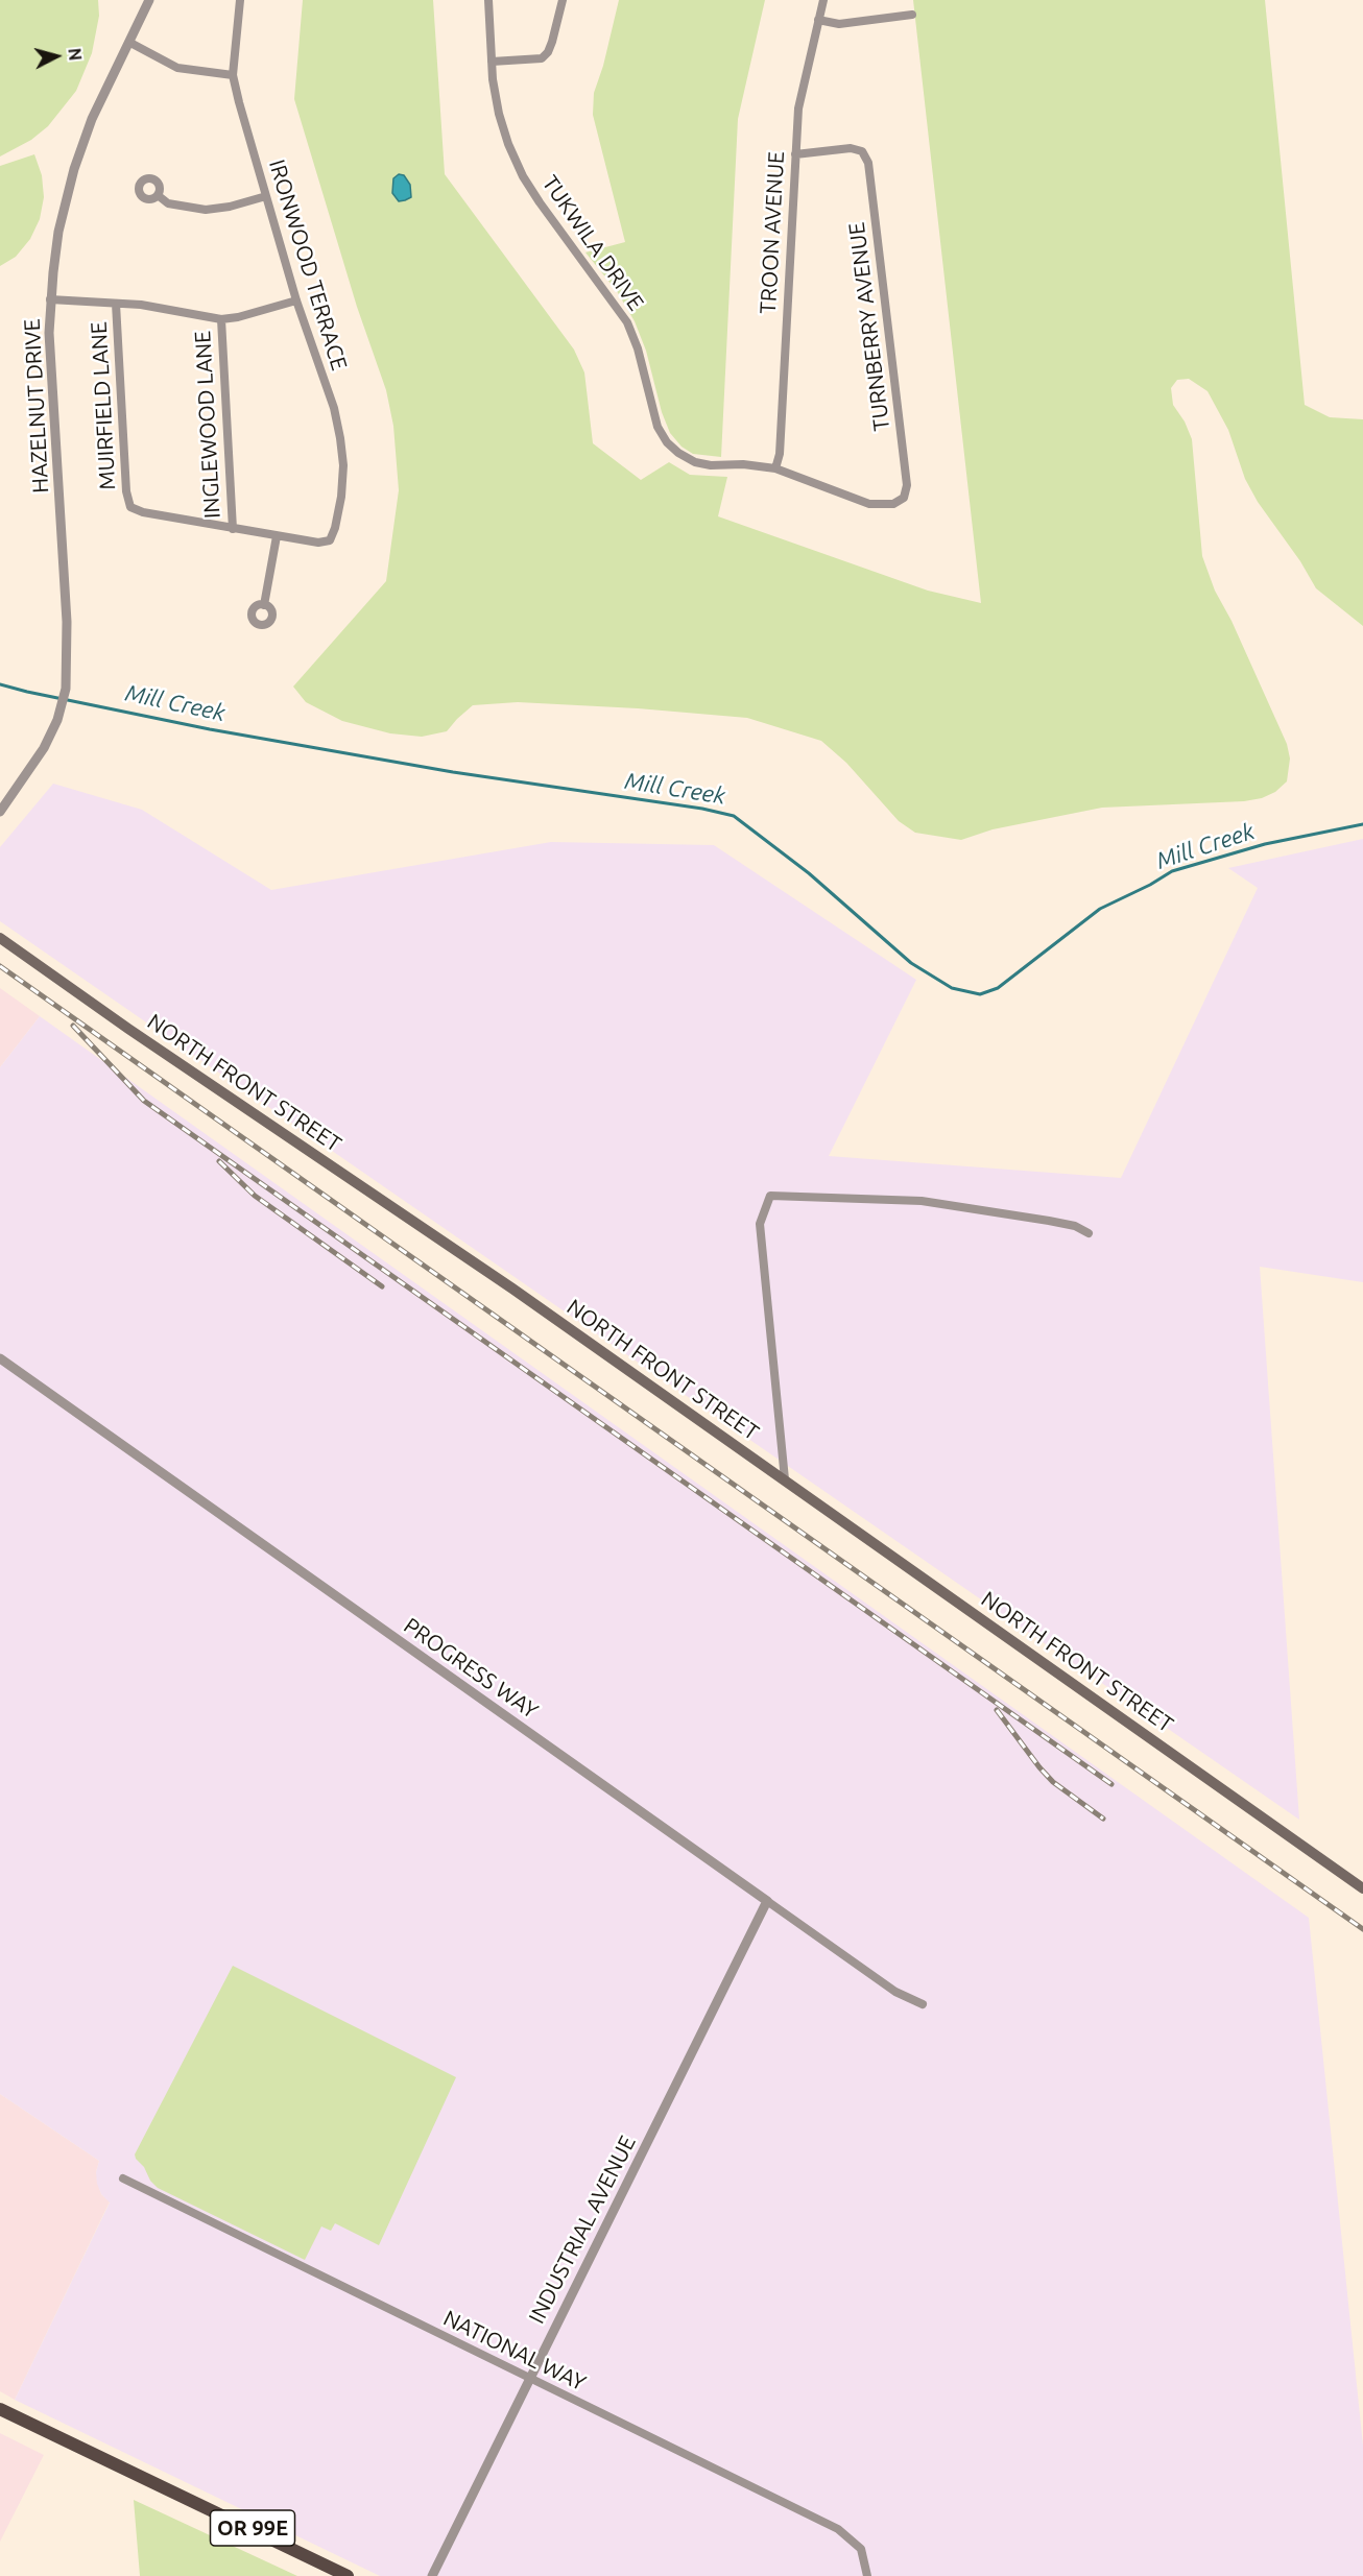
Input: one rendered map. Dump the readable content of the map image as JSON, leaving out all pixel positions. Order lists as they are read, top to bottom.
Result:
{
  "streets": {
    "main road": ["NORTH FRONT STREET", "OR 99E"],
    "street": [
      "TROON AVENUE",
      "TUKWILA DRIVE",
      "IRONWOOD TERRACE",
      "TURNBERRY AVENUE",
      "HAZELNUT DRIVE",
      "MUIRFIELD LANE",
      "INGLEWOOD LANE",
      "PROGRESS WAY",
      "INDUSTRIAL AVENUE",
      "NATIONAL WAY"
    ]
  },
  "crossings": [
    ["TROON AVENUE", "TUKWILA DRIVE"],
    ["TROON AVENUE", "TURNBERRY AVENUE"],
    ["TUKWILA DRIVE", "TURNBERRY AVENUE"],
    ["MUIRFIELD LANE", "INGLEWOOD LANE"],
    ["PROGRESS WAY", "INDUSTRIAL AVENUE"],
    ["INDUSTRIAL AVENUE", "NATIONAL WAY"]
  ],
  "water": ["Mill Creek"],
  "north": "right"
}
